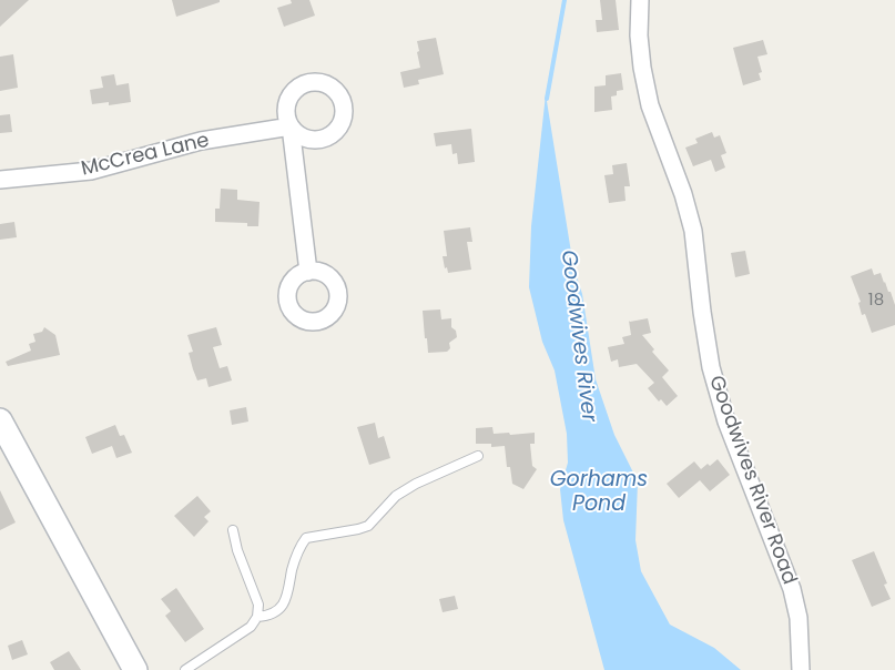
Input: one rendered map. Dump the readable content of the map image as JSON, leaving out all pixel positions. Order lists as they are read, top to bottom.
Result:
{
  "streets": {
    "street": ["McCrea Lane", "Goodwives River Road"]
  },
  "water": ["Goodwives River", "Gorhams Pond"],
  "house_numbers": ["18"]
}
